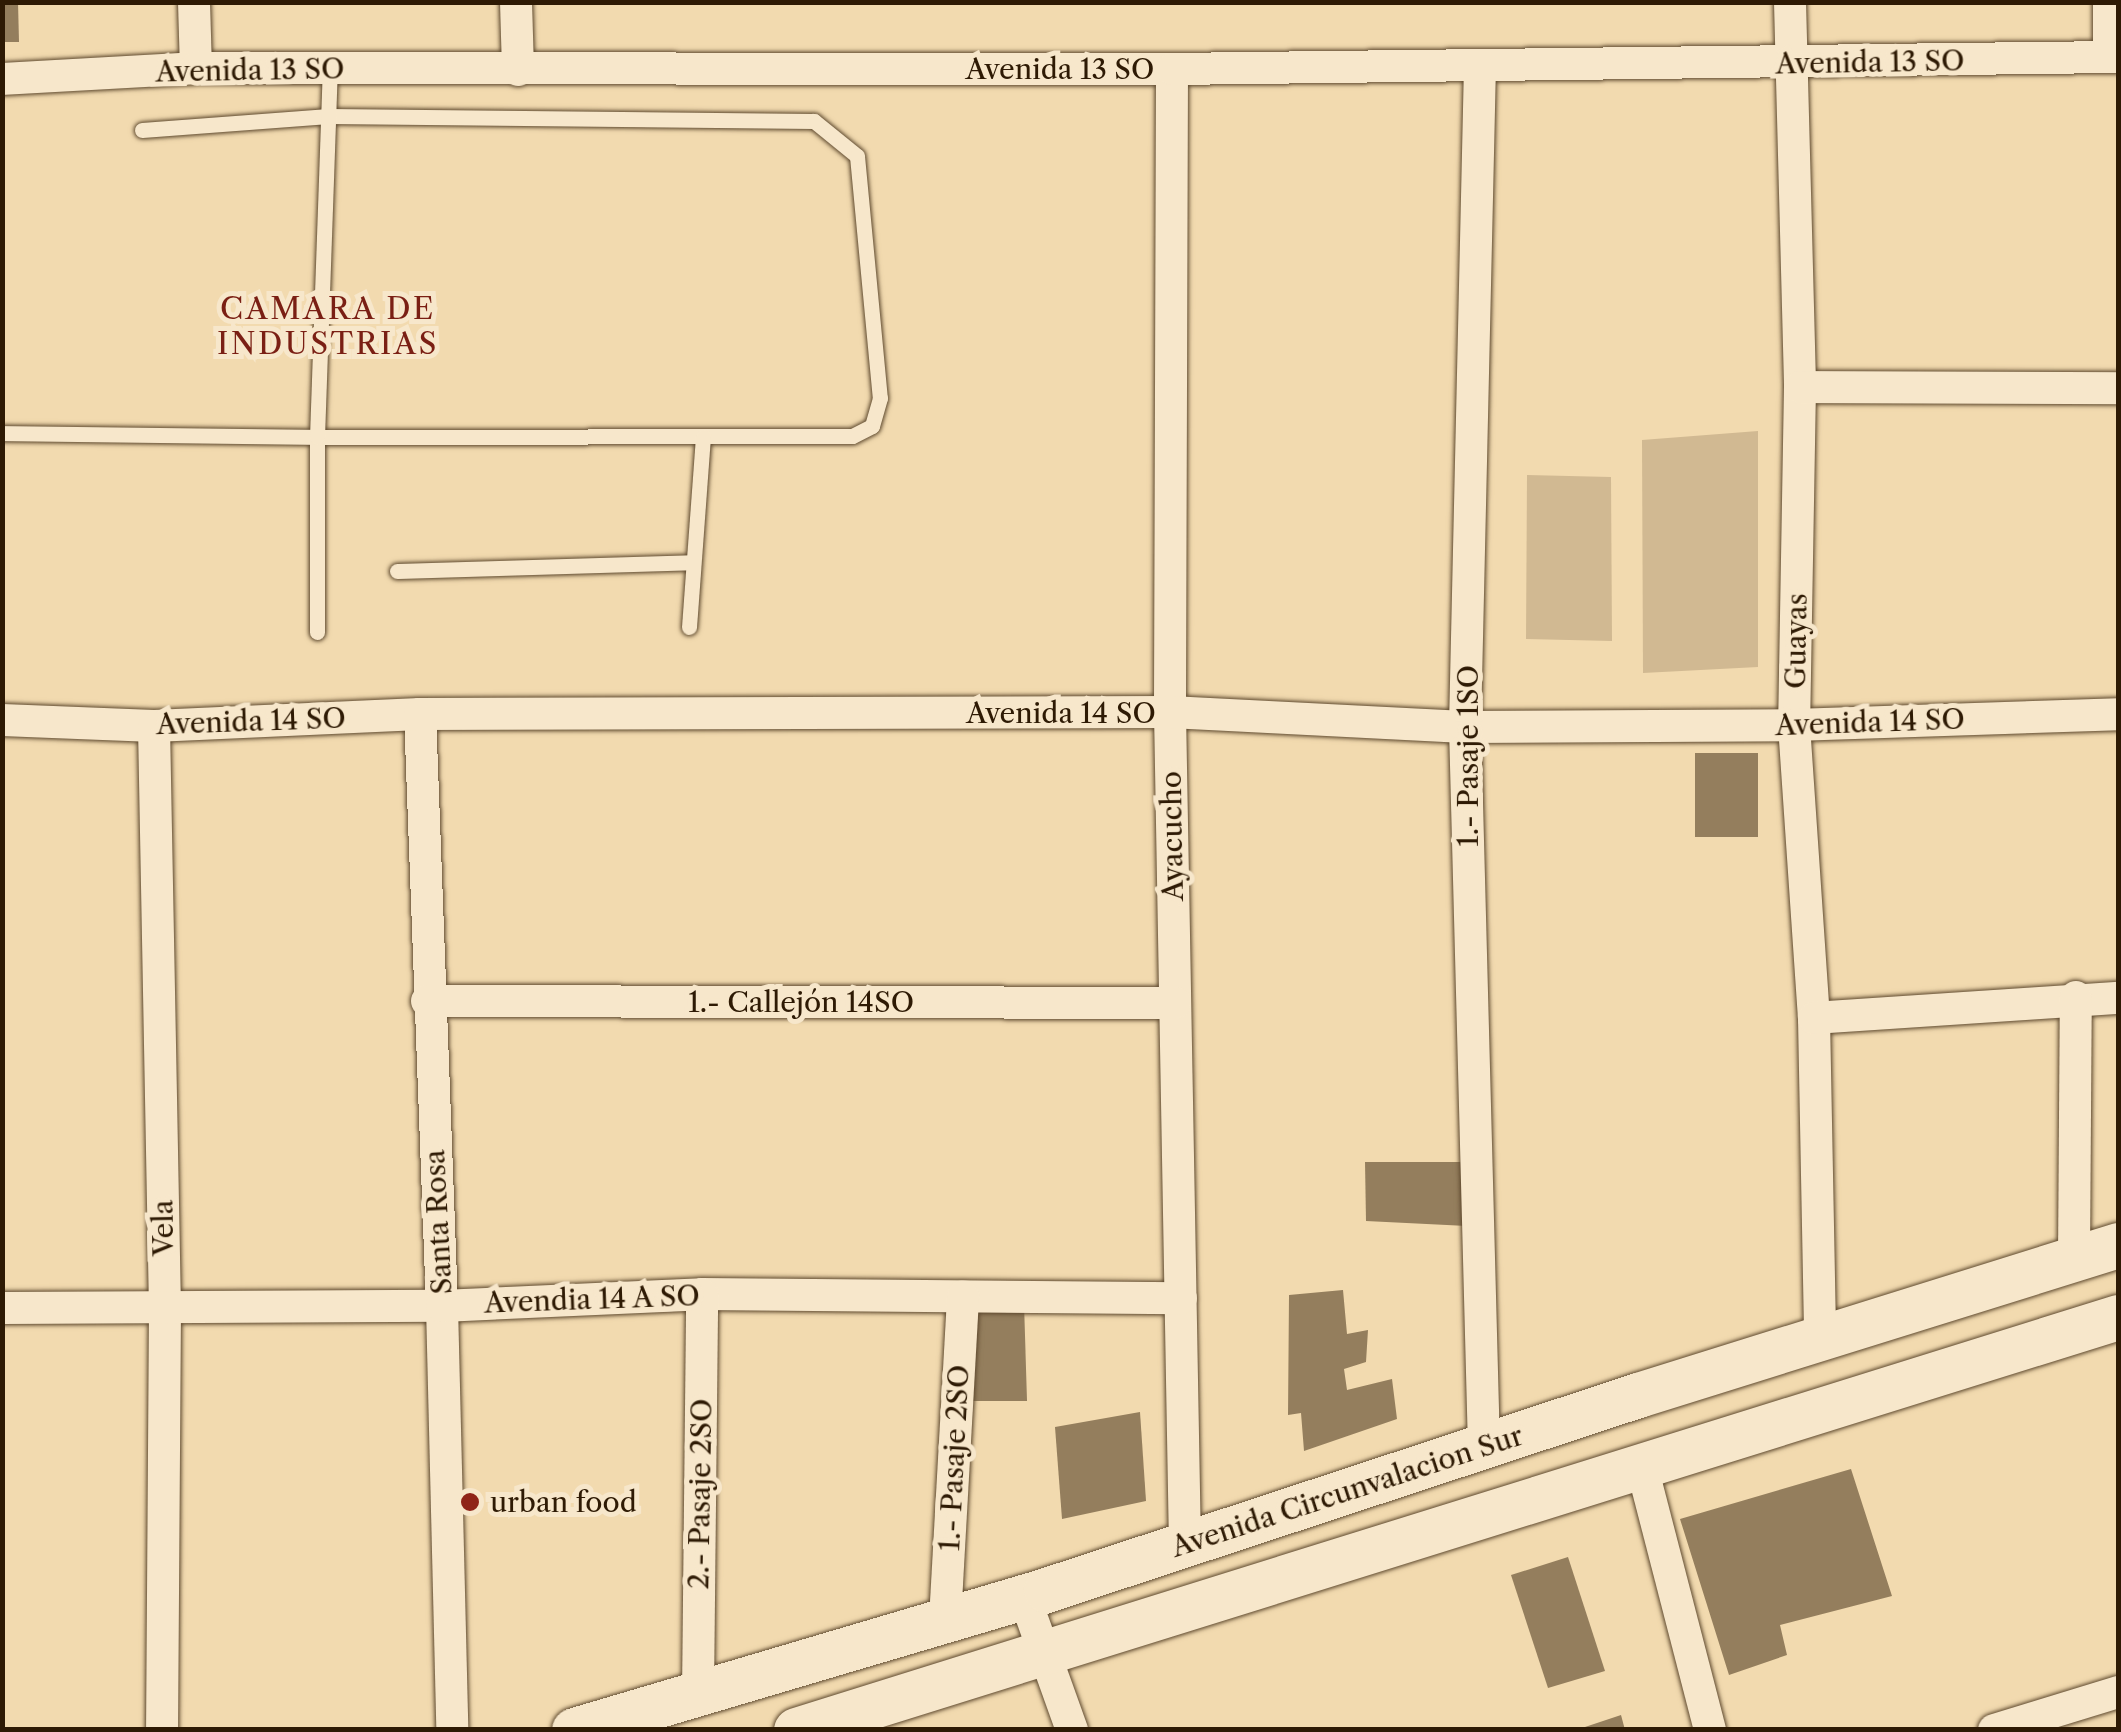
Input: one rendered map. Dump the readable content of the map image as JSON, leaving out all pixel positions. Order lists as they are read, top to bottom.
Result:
{
  "streets": {
    "main road": ["Avenida Circunvalacion Sur"],
    "street": [
      "Avenida 13 SO",
      "Guayas",
      "Avenida 14 SO",
      "1.- Pasaje 1SO",
      "Ayacucho",
      "1.- Callejón 14SO",
      "Santa Rosa",
      "Vela",
      "Avendia 14 A SO",
      "1.- Pasaje 2SO",
      "2.- Pasaje 2SO"
    ]
  },
  "crossings": [
    ["Avenida 13 SO", "Guayas"],
    ["Avenida 13 SO", "1.- Pasaje 1SO"],
    ["Avenida 13 SO", "Ayacucho"],
    ["Guayas", "Avenida 14 SO"],
    ["Guayas", "Avenida Circunvalacion Sur"],
    ["Avenida 14 SO", "1.- Pasaje 1SO"],
    ["Avenida 14 SO", "Ayacucho"],
    ["Avenida 14 SO", "Santa Rosa"],
    ["Avenida 14 SO", "Vela"],
    ["1.- Pasaje 1SO", "Avenida Circunvalacion Sur"],
    ["Ayacucho", "1.- Callejón 14SO"],
    ["Ayacucho", "Avendia 14 A SO"],
    ["Ayacucho", "Avenida Circunvalacion Sur"],
    ["1.- Callejón 14SO", "Santa Rosa"],
    ["Santa Rosa", "Avendia 14 A SO"],
    ["Vela", "Avendia 14 A SO"],
    ["Avendia 14 A SO", "1.- Pasaje 2SO"],
    ["Avendia 14 A SO", "2.- Pasaje 2SO"],
    ["1.- Pasaje 2SO", "Avenida Circunvalacion Sur"],
    ["Avenida Circunvalacion Sur", "2.- Pasaje 2SO"]
  ],
  "districts": ["CAMARA DE INDUSTRIAS"],
  "places": ["urban food"]
}
